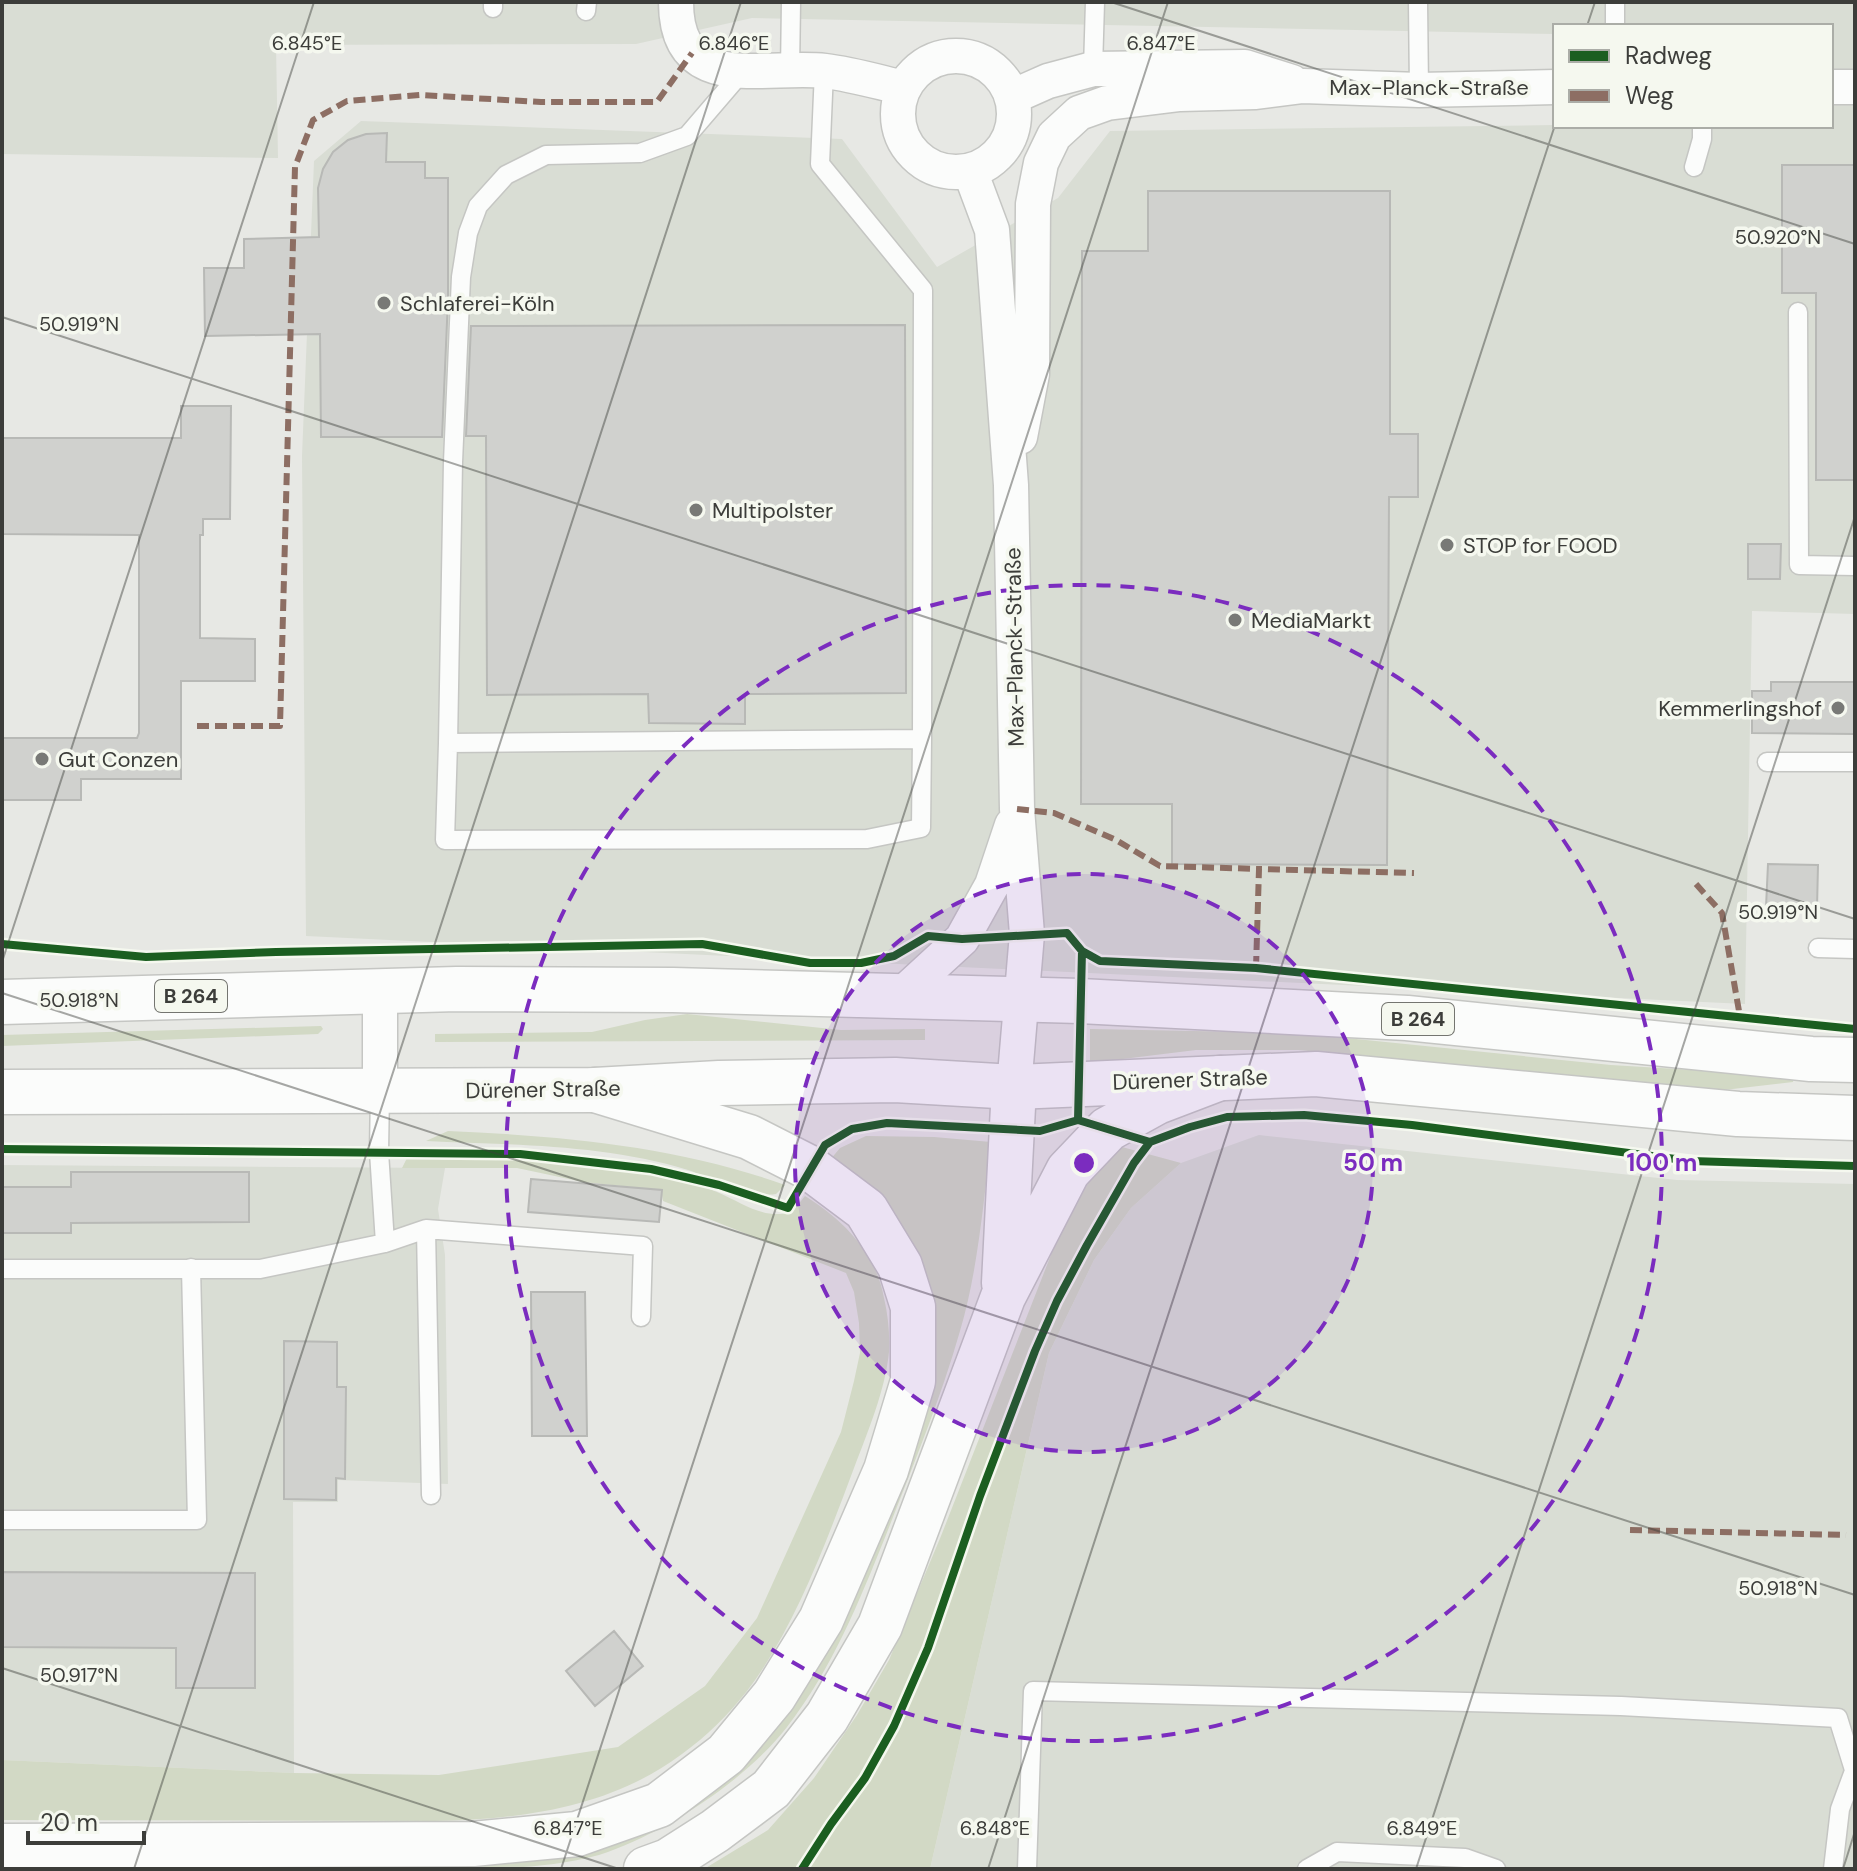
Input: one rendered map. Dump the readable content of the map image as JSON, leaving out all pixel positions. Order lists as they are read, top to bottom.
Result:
{
  "streets": {
    "main road": ["B 264", "Dürener Straße"],
    "street": ["Max-Planck-Straße"]
  },
  "crossings": [
    ["Max-Planck-Straße", "B 264"],
    ["Max-Planck-Straße", "Dürener Straße"]
  ],
  "places": [
    "Schlaferei-Köln",
    "Multipolster",
    "STOP for FOOD",
    "MediaMarkt",
    "Kemmerlingshof",
    "Gut Conzen"
  ],
  "legend": ["Radweg", "Weg"],
  "scale_bar": "20 m",
  "coordinates": [
    "6.845°E",
    "6.846°E",
    "6.847°E",
    "50.920°N",
    "50.919°N",
    "50.918°N",
    "50.917°N",
    "6.848°E",
    "6.849°E"
  ],
  "rings": ["50 m", "100 m"]
}
